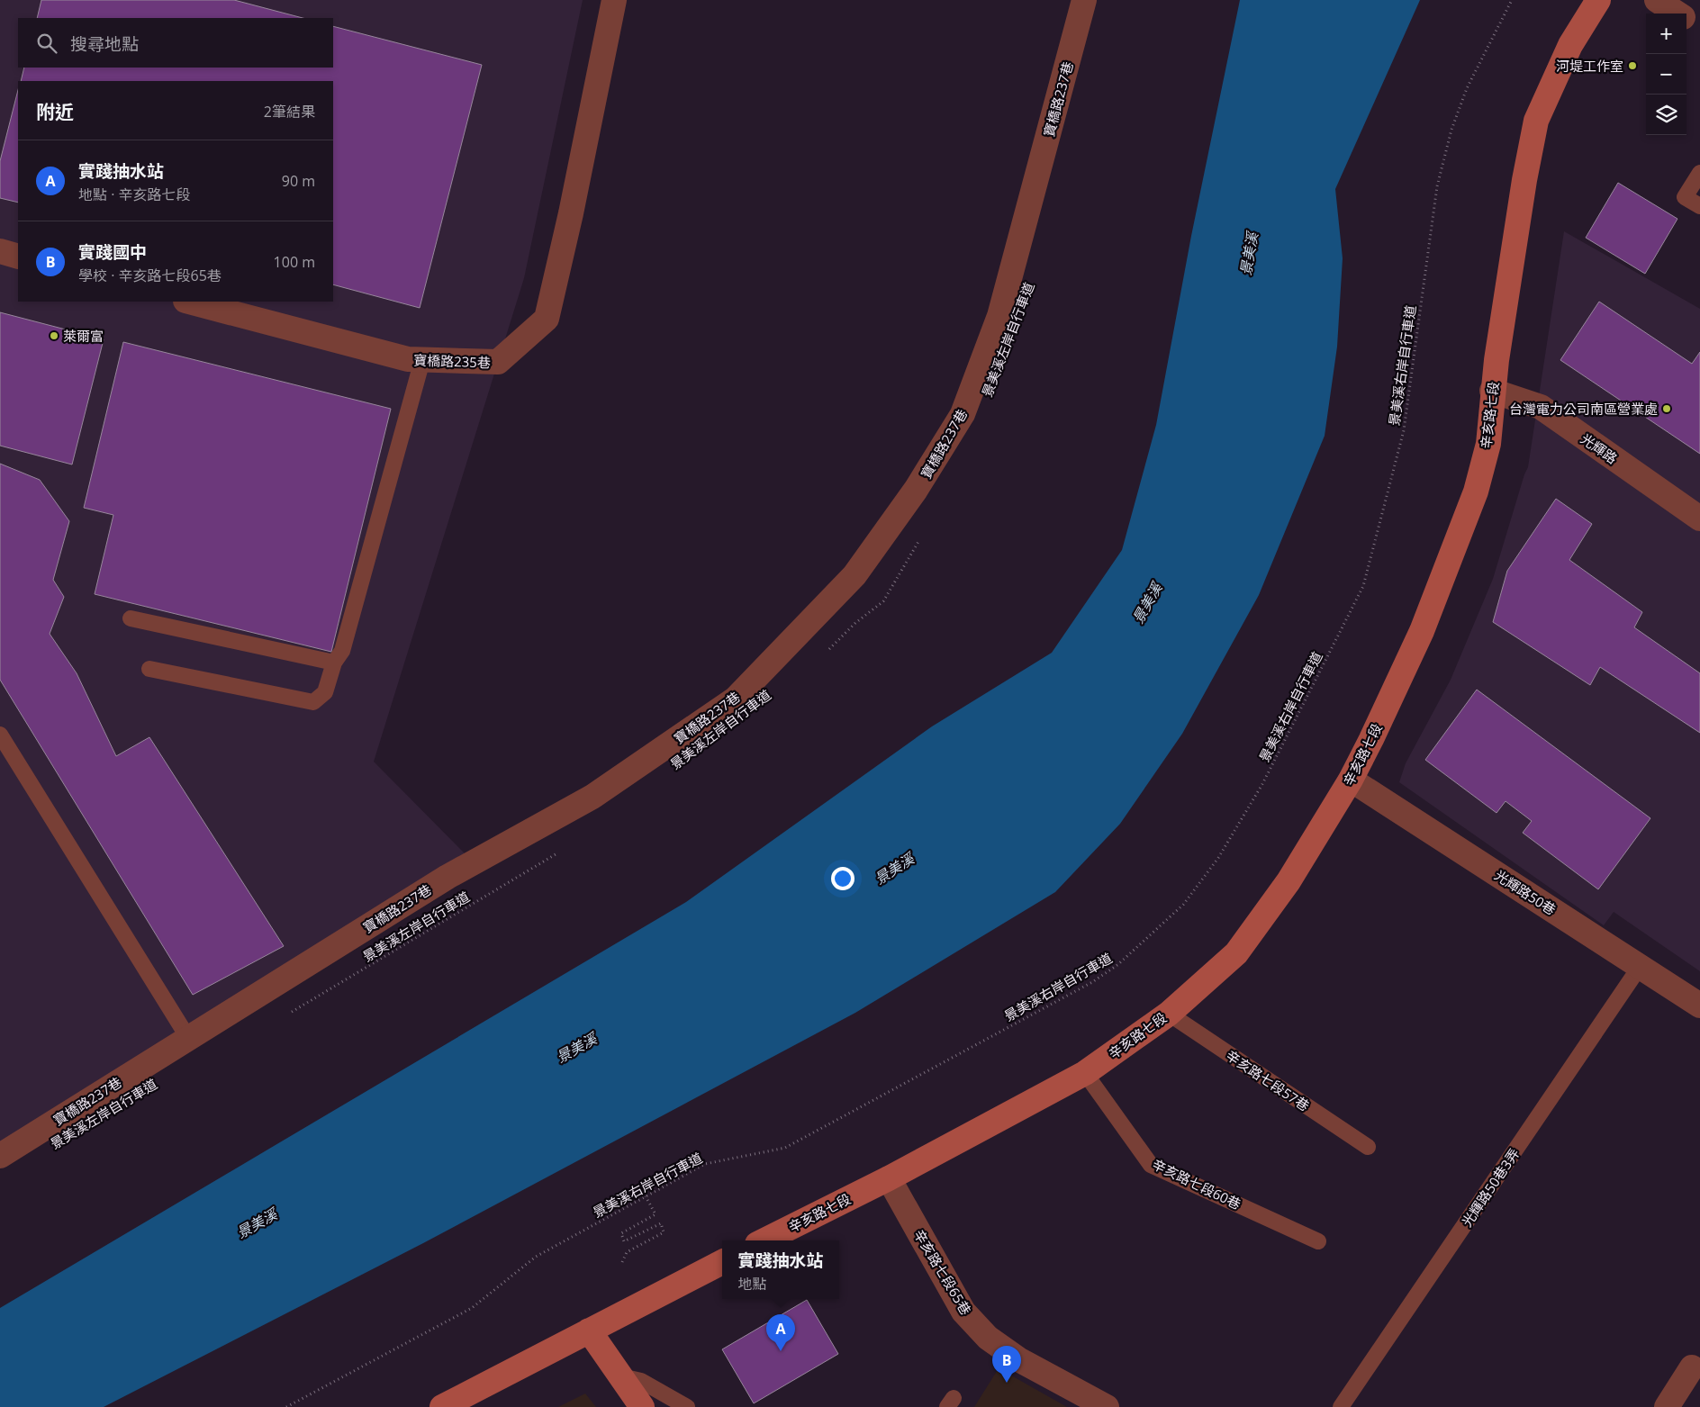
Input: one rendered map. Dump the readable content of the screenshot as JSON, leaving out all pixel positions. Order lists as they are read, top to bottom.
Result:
{
  "streets": {
    "main road": ["辛亥路七段"],
    "street": [
      "寶橋路237巷",
      "寶橋路235巷",
      "光輝路",
      "光輝路50巷",
      "辛亥路七段65巷"
    ],
    "lane": ["辛亥路七段57巷", "辛亥路七段60巷", "光輝路50巷3弄"],
    "path": ["景美溪左岸自行車道", "景美溪右岸自行車道"]
  },
  "crossings": [
    ["辛亥路七段", "光輝路"],
    ["辛亥路七段", "光輝路50巷"],
    ["辛亥路七段", "辛亥路七段57巷"],
    ["辛亥路七段", "辛亥路七段60巷"],
    ["辛亥路七段", "辛亥路七段65巷"],
    ["光輝路50巷", "光輝路50巷3弄"]
  ],
  "water": ["景美溪"],
  "places": ["河堤工作室", "萊爾富", "台灣電力公司南區營業處"],
  "page": {
    "map_buttons": ["+", "−"],
    "search": "搜尋地點",
    "heading": ["附近", "2筆結果"],
    "list": [
      {
        "mark": "A",
        "name": "實踐抽水站",
        "note": "地點 · 辛亥路七段",
        "value": "90 m"
      },
      {
        "mark": "B",
        "name": "實踐國中",
        "note": "學校 · 辛亥路七段65巷",
        "value": "100 m"
      }
    ],
    "popup": ["實踐抽水站", "地點"],
    "pins": ["A", "B"]
  }
}
